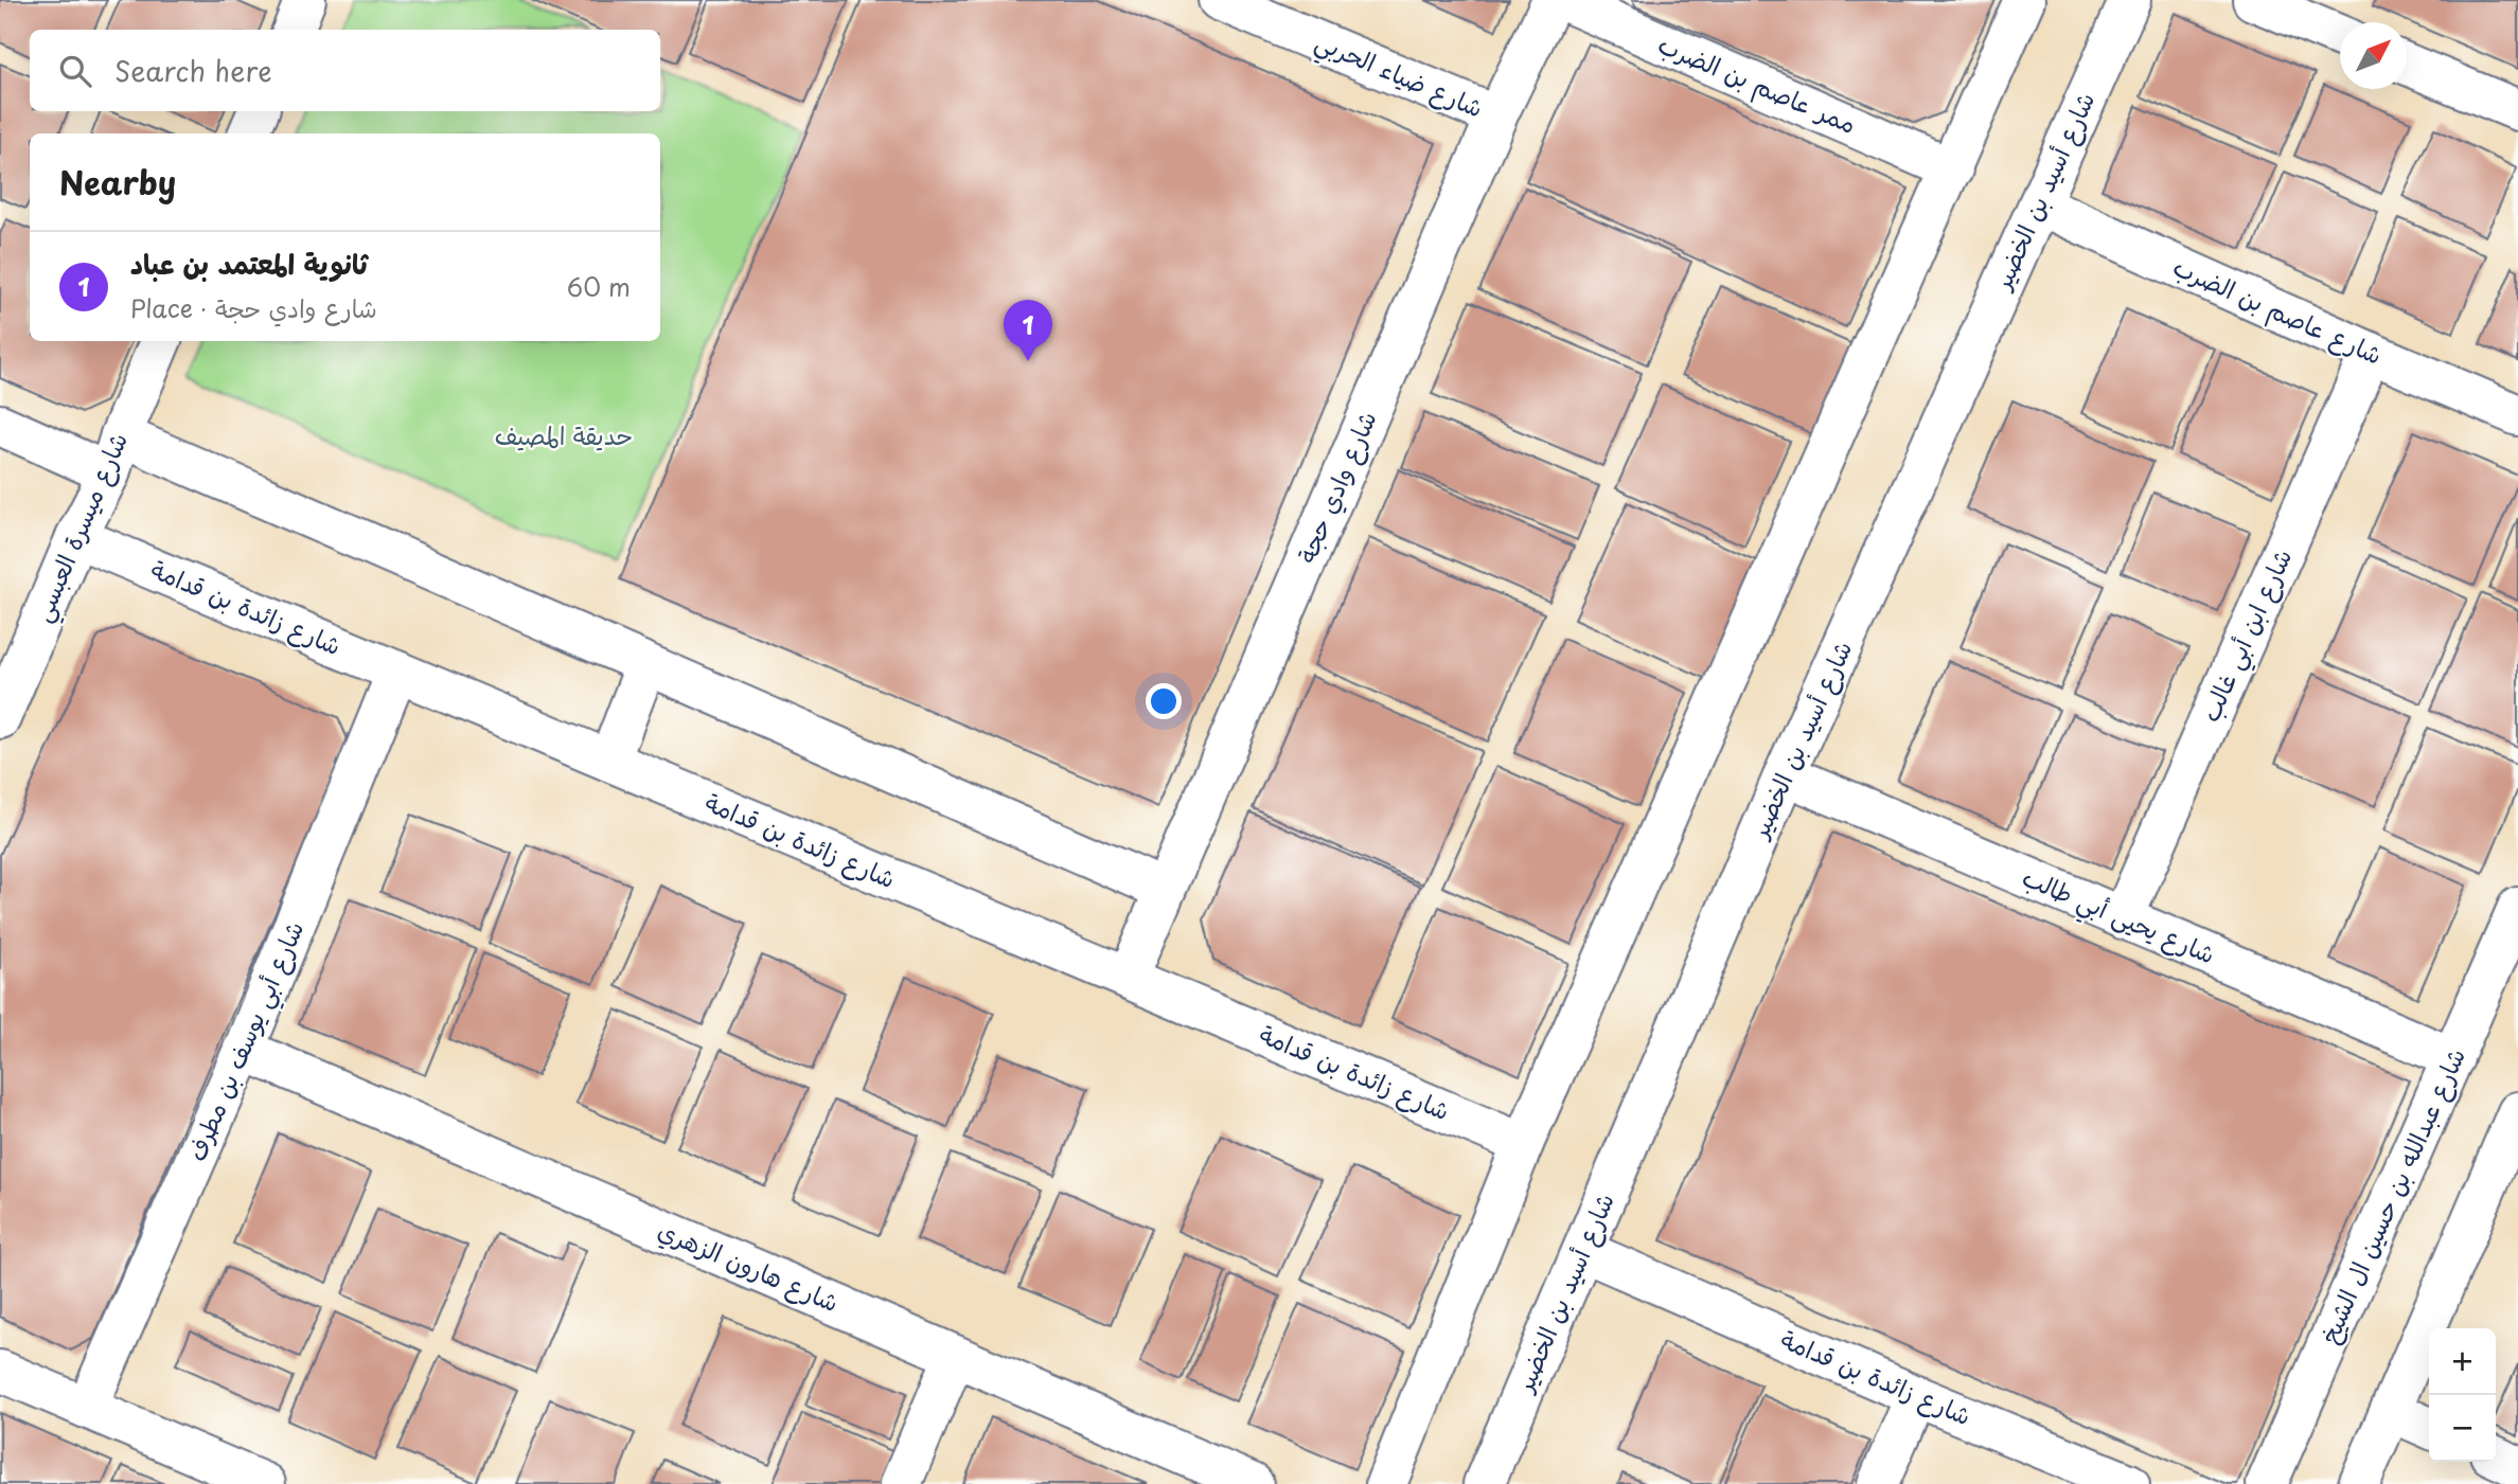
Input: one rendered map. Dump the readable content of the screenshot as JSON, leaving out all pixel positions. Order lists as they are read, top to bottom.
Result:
{
  "streets": {
    "street": [
      "شارع ضياء الحربي",
      "ممر عاصم بن الضرب",
      "شارع أسيد بن الخضير",
      "شارع عاصم بن الضرب",
      "شارع وادي حجة",
      "شارع ميسرة العبسي",
      "شارع زائدة بن قدامة",
      "شارع ابن أبي غالب",
      "شارع يحيى أبي طالب",
      "شارع أبي يوسف بن مطرف",
      "شارع عبدالله بن حسين ال الشيخ",
      "شارع هارون الزهري"
    ]
  },
  "crossings": [
    ["شارع ضياء الحربي", "شارع وادي حجة"],
    ["شارع أسيد بن الخضير", "شارع عاصم بن الضرب"],
    ["شارع أسيد بن الخضير", "شارع زائدة بن قدامة"],
    ["شارع أسيد بن الخضير", "شارع يحيى أبي طالب"],
    ["شارع عاصم بن الضرب", "شارع ابن أبي غالب"],
    ["شارع وادي حجة", "شارع زائدة بن قدامة"],
    ["شارع ميسرة العبسي", "شارع زائدة بن قدامة"],
    ["شارع زائدة بن قدامة", "شارع أبي يوسف بن مطرف"],
    ["شارع ابن أبي غالب", "شارع يحيى أبي طالب"],
    ["شارع يحيى أبي طالب", "شارع عبدالله بن حسين ال الشيخ"],
    ["شارع أبي يوسف بن مطرف", "شارع هارون الزهري"]
  ],
  "parks": ["حديقة المصيف"],
  "north": "top right",
  "page": {
    "search": "Search here",
    "heading": "Nearby",
    "list": [
      {
        "mark": "1",
        "name": "ثانوية المعتمد بن عباد",
        "note": "Place · شارع وادي حجة",
        "value": "60 m"
      }
    ],
    "pins": "1",
    "map_buttons": ["+", "−"]
  }
}
